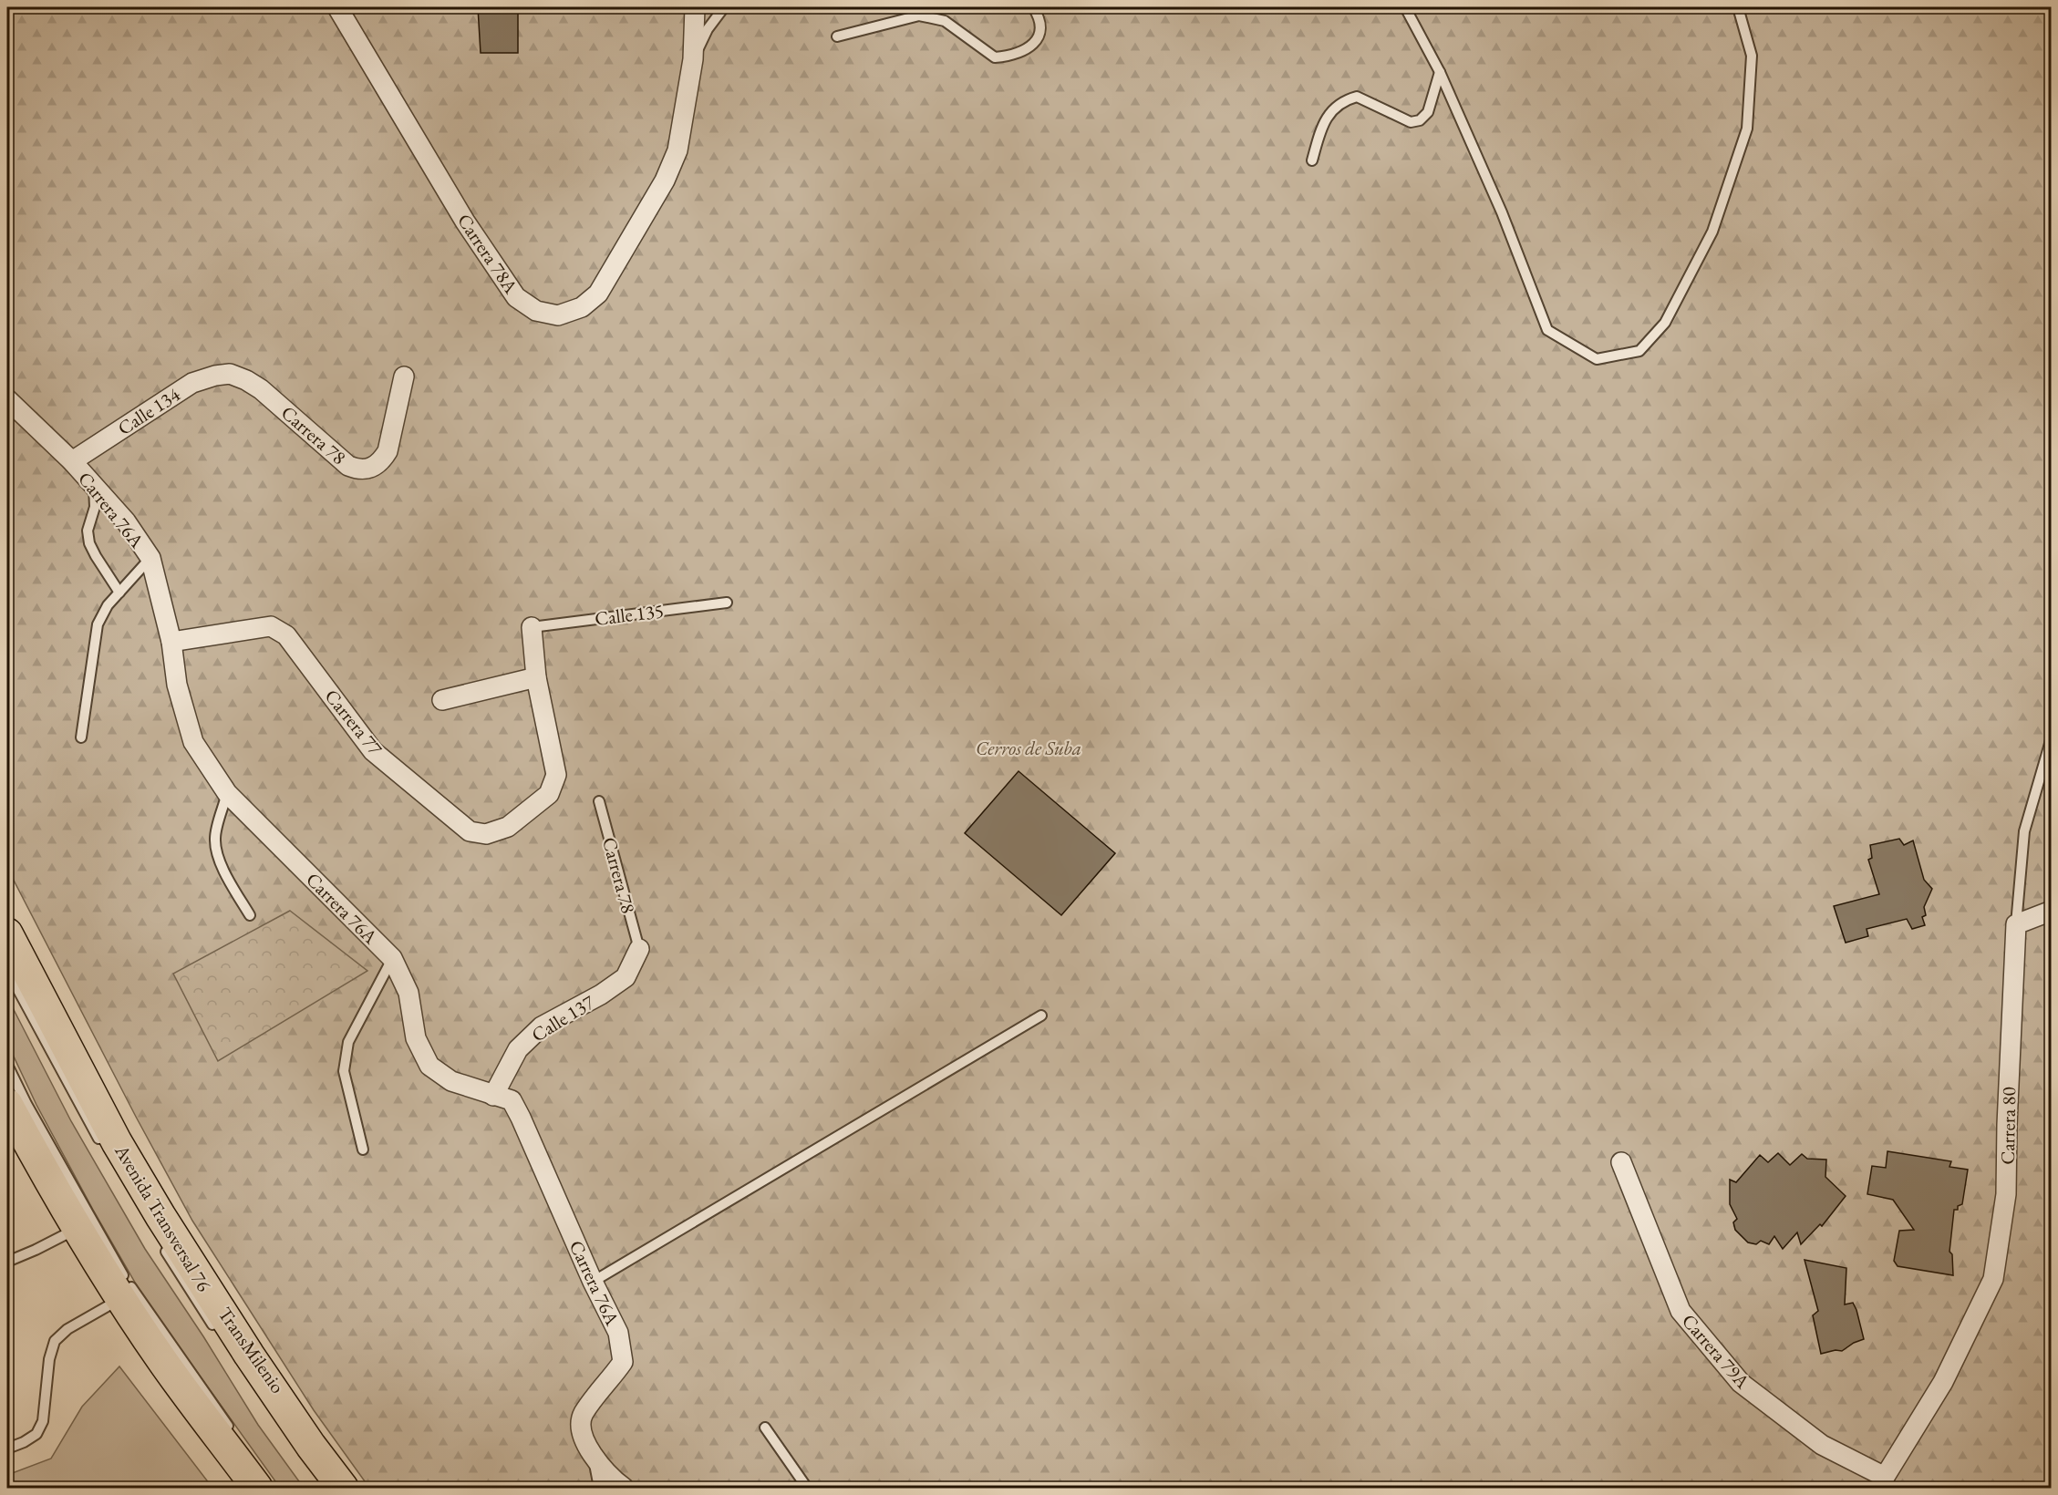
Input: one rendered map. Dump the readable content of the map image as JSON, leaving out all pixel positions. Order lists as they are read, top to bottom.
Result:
{
  "streets": {
    "main road": ["Avenida Transversal 76"],
    "street": [
      "Carrera 78A",
      "Calle 134",
      "Carrera 78",
      "Carrera 76A",
      "Carrera 77",
      "Calle 137",
      "Carrera 80",
      "Carrera 79A"
    ],
    "lane": ["Calle 135", "TransMilenio"]
  },
  "crossings": [
    ["Calle 134", "Carrera 78"],
    ["Calle 134", "Carrera 76A"],
    ["Carrera 78", "Calle 137"],
    ["Carrera 76A", "Carrera 77"],
    ["Carrera 76A", "Calle 137"],
    ["Carrera 80", "Carrera 79A"]
  ],
  "parks": ["Cerros de Suba"]
}
